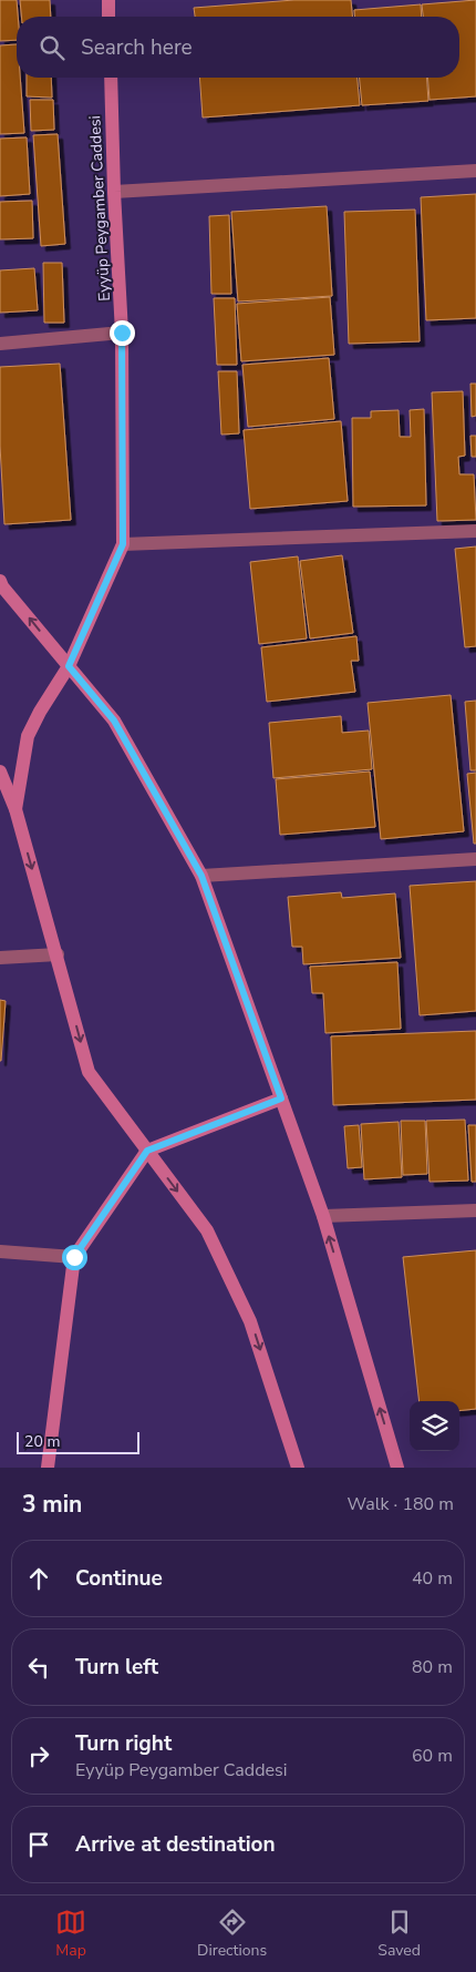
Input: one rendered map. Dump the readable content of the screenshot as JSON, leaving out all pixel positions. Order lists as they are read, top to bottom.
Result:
{
  "streets": {
    "main road": ["Eyyüp Peygamber Caddesi"]
  },
  "scale_bar": "20 m",
  "page": {
    "search": "Search here",
    "scale": "20 m",
    "heading": ["3 min", "Walk · 180 m"],
    "list": [
      ["Continue", "40 m"],
      ["Turn left", "80 m"],
      ["Turn right", "Eyyüp Peygamber Caddesi", "60 m"],
      "Arrive at destination"
    ],
    "nav": ["Map", "Directions", "Saved"]
  }
}
